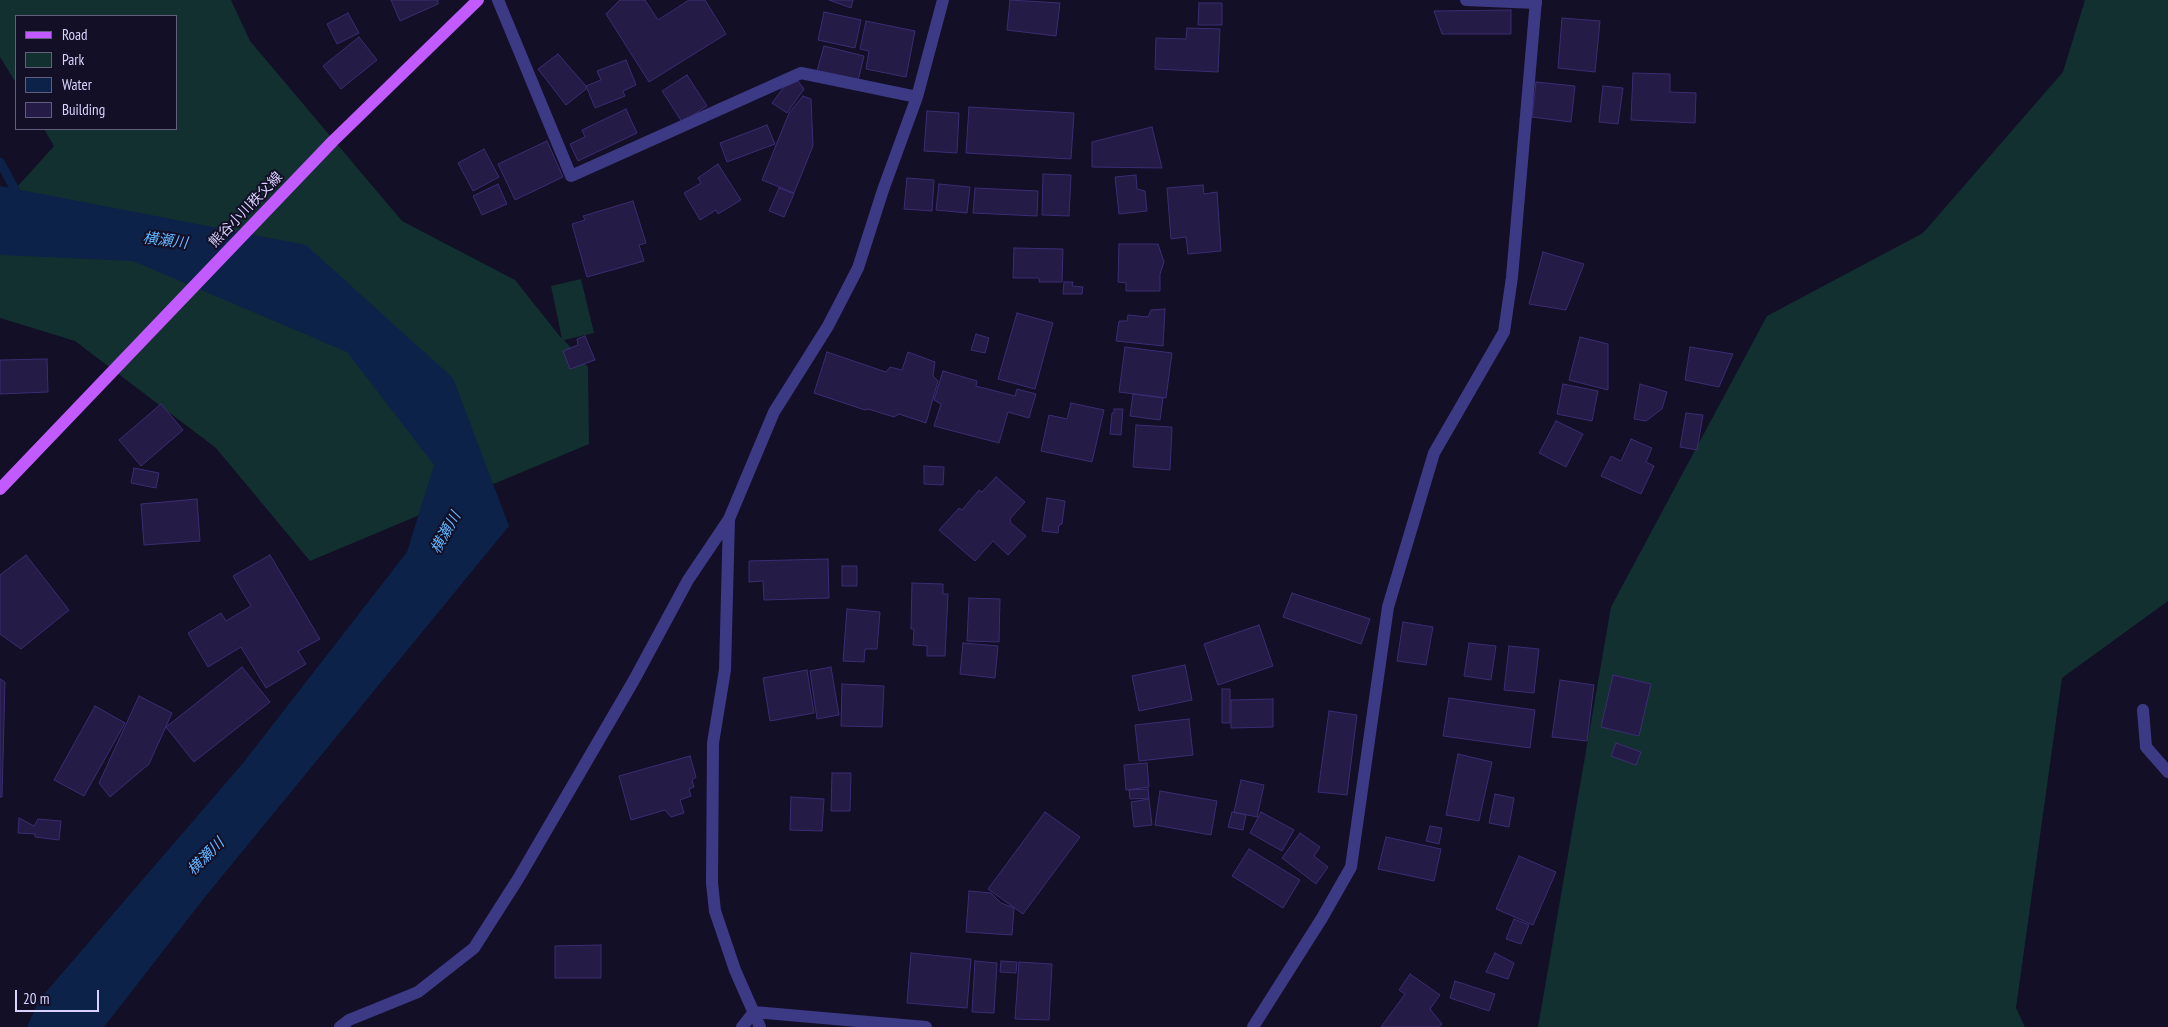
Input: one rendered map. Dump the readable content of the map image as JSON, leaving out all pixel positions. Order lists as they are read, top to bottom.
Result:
{
  "streets": {
    "main road": ["熊谷小川秩父線"]
  },
  "water": ["横瀬川"],
  "legend": [
    "Road",
    "Park",
    "Water",
    "Building"
  ],
  "scale_bar": "20 m"
}
